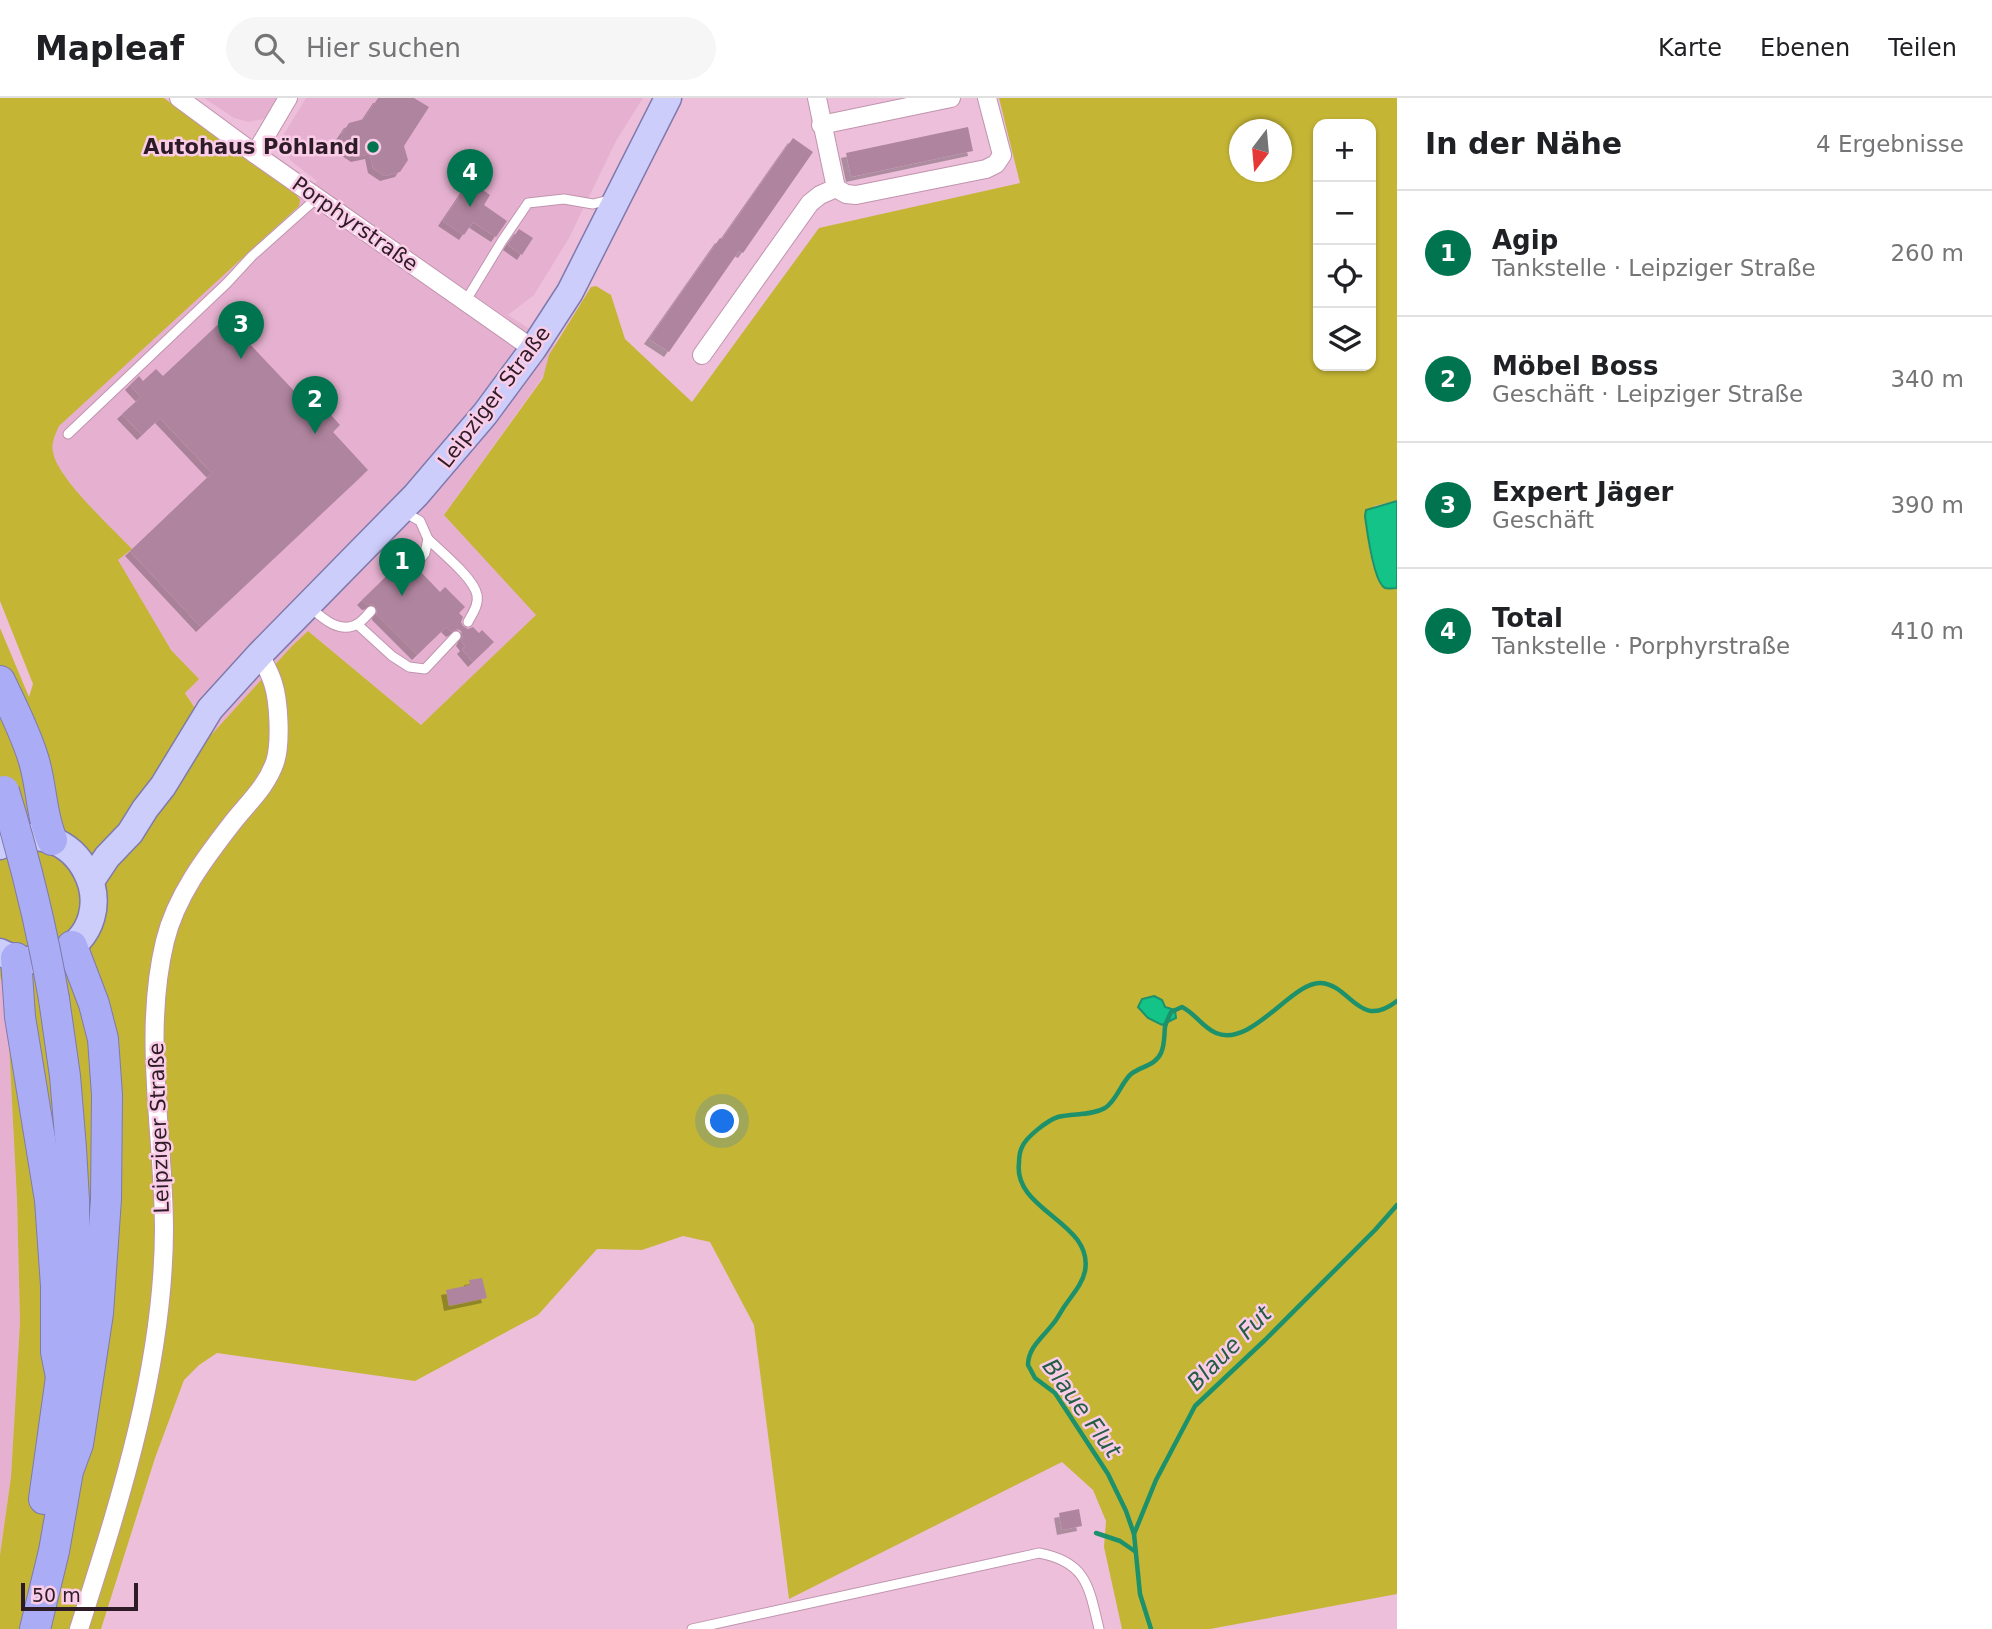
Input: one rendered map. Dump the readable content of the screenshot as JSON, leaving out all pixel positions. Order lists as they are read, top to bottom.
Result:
{
  "streets": {
    "main road": ["Leipziger Straße"],
    "street": ["Porphyrstraße"]
  },
  "crossings": [
    ["Porphyrstraße", "Leipziger Straße"]
  ],
  "water": ["Blaue Fut", "Blaue Flut"],
  "places": ["Autohaus Pöhland"],
  "scale_bar": "50 m",
  "north": "bottom",
  "page": {
    "header": "Mapleaf",
    "search": "Hier suchen",
    "nav": ["Karte", "Ebenen", "Teilen"],
    "heading": ["In der Nähe", "4 Ergebnisse"],
    "map_buttons": ["+", "−"],
    "pins": [
      "4",
      "3",
      "2",
      "1"
    ],
    "list": [
      {
        "mark": "1",
        "name": "Agip",
        "note": "Tankstelle · Leipziger Straße",
        "value": "260 m"
      },
      {
        "mark": "2",
        "name": "Möbel Boss",
        "note": "Geschäft · Leipziger Straße",
        "value": "340 m"
      },
      {
        "mark": "3",
        "name": "Expert Jäger",
        "note": "Geschäft",
        "value": "390 m"
      },
      {
        "mark": "4",
        "name": "Total",
        "note": "Tankstelle · Porphyrstraße",
        "value": "410 m"
      }
    ],
    "scale": "50 m"
  }
}
